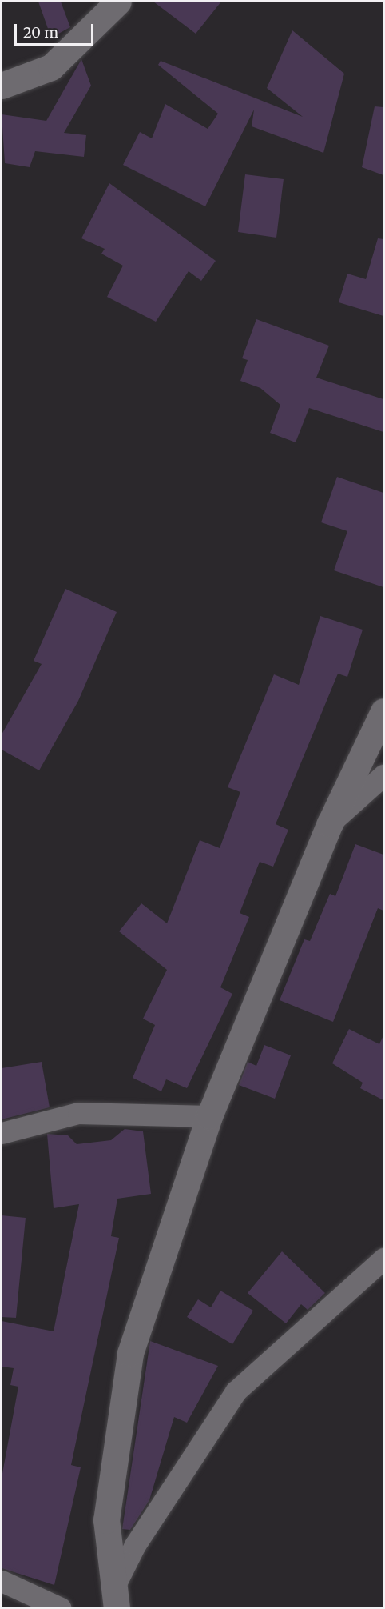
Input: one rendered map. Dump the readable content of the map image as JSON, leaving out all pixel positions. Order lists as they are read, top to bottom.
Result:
{
  "scale_bar": "20 m"
}
